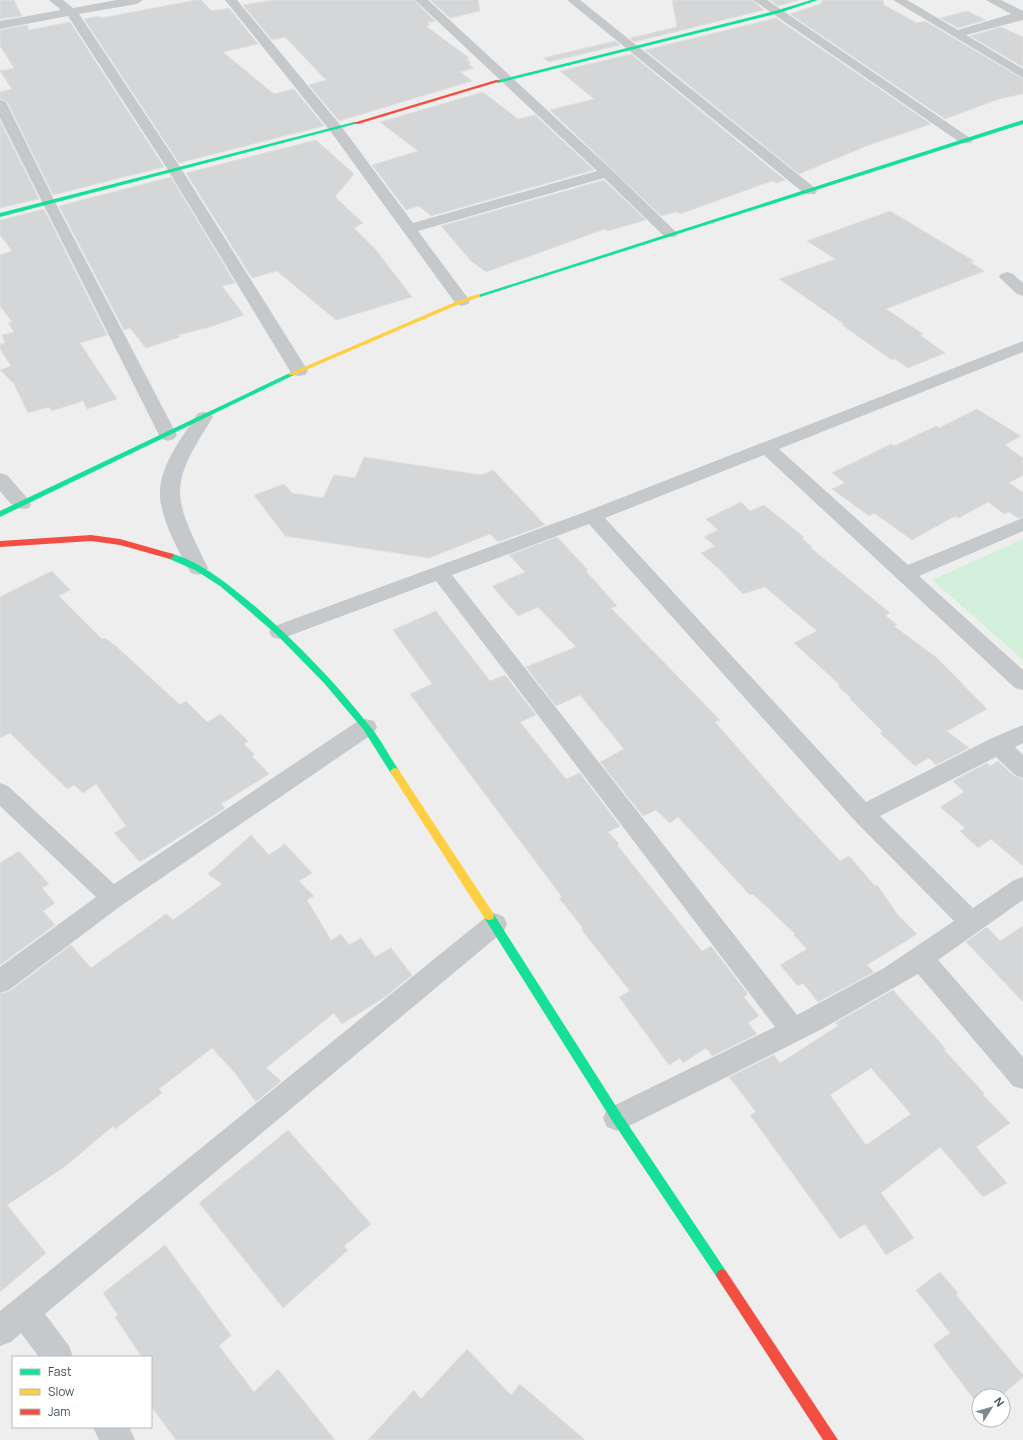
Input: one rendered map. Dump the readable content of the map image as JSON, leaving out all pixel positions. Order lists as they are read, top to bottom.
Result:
{
  "legend": ["Fast", "Slow", "Jam"],
  "north": "top right"
}
